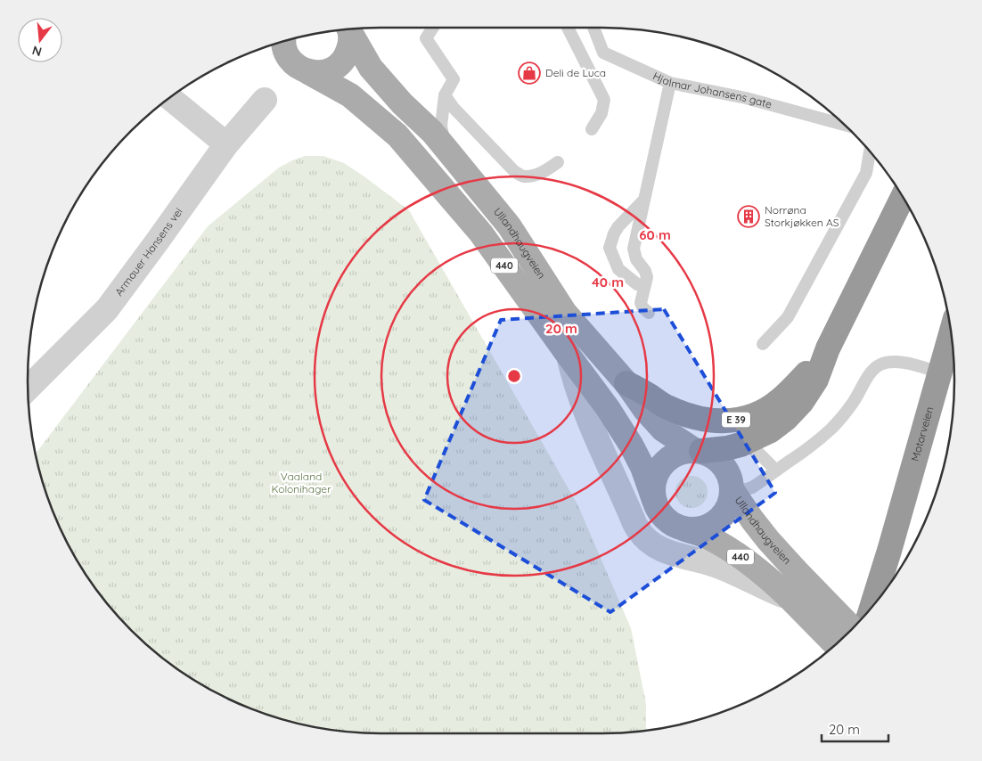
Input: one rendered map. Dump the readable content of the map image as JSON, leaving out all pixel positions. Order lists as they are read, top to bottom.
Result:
{
  "streets": {
    "highway": ["E 39", "Motorveien"],
    "main road": ["Ullandhaugveien", "440"],
    "street": ["Armauer Hansens vei"],
    "lane": ["Hjalmar Johansens gate"]
  },
  "crossings": [
    ["Ullandhaugveien", "440"],
    ["Ullandhaugveien", "E 39"],
    ["440", "E 39"]
  ],
  "parks": ["Vaaland Kolonihager"],
  "places": {
    "shop": ["Deli de Luca"],
    "building": ["Norrøna Storkjøkken AS"]
  },
  "scale_bar": "20 m",
  "north": "bottom",
  "rings": ["60 m", "40 m", "20 m"]
}
